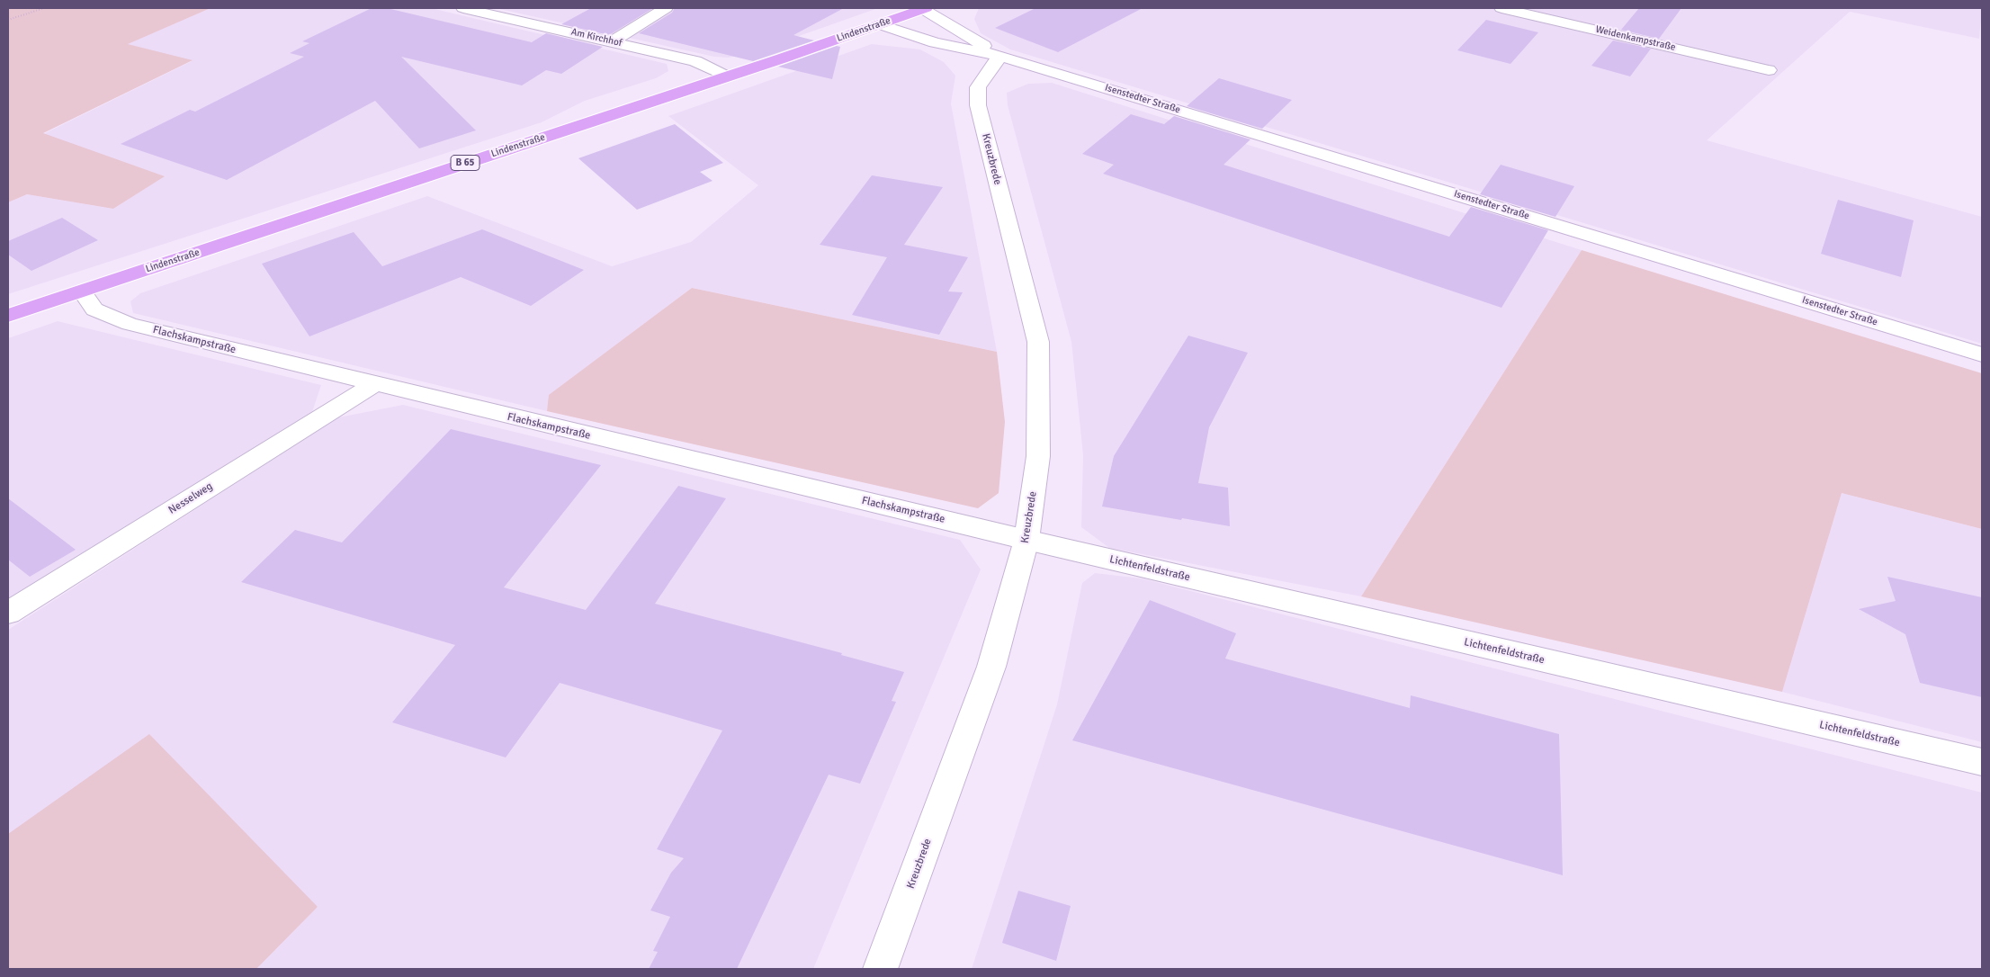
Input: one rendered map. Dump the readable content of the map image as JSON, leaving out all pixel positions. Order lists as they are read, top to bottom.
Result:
{
  "streets": {
    "main road": ["Lindenstraße", "B 65"],
    "street": [
      "Am Kirchhof",
      "Weidenkampstraße",
      "Isenstedter Straße",
      "Kreuzbrede",
      "Flachskampstraße",
      "Nesselweg",
      "Lichtenfeldstraße"
    ]
  },
  "crossings": [
    ["Lindenstraße", "Am Kirchhof"],
    ["Lindenstraße", "Isenstedter Straße"],
    ["Lindenstraße", "Flachskampstraße"],
    ["Isenstedter Straße", "Kreuzbrede"],
    ["Kreuzbrede", "Flachskampstraße"],
    ["Kreuzbrede", "Lichtenfeldstraße"],
    ["Flachskampstraße", "Nesselweg"],
    ["Flachskampstraße", "Lichtenfeldstraße"]
  ]
}
